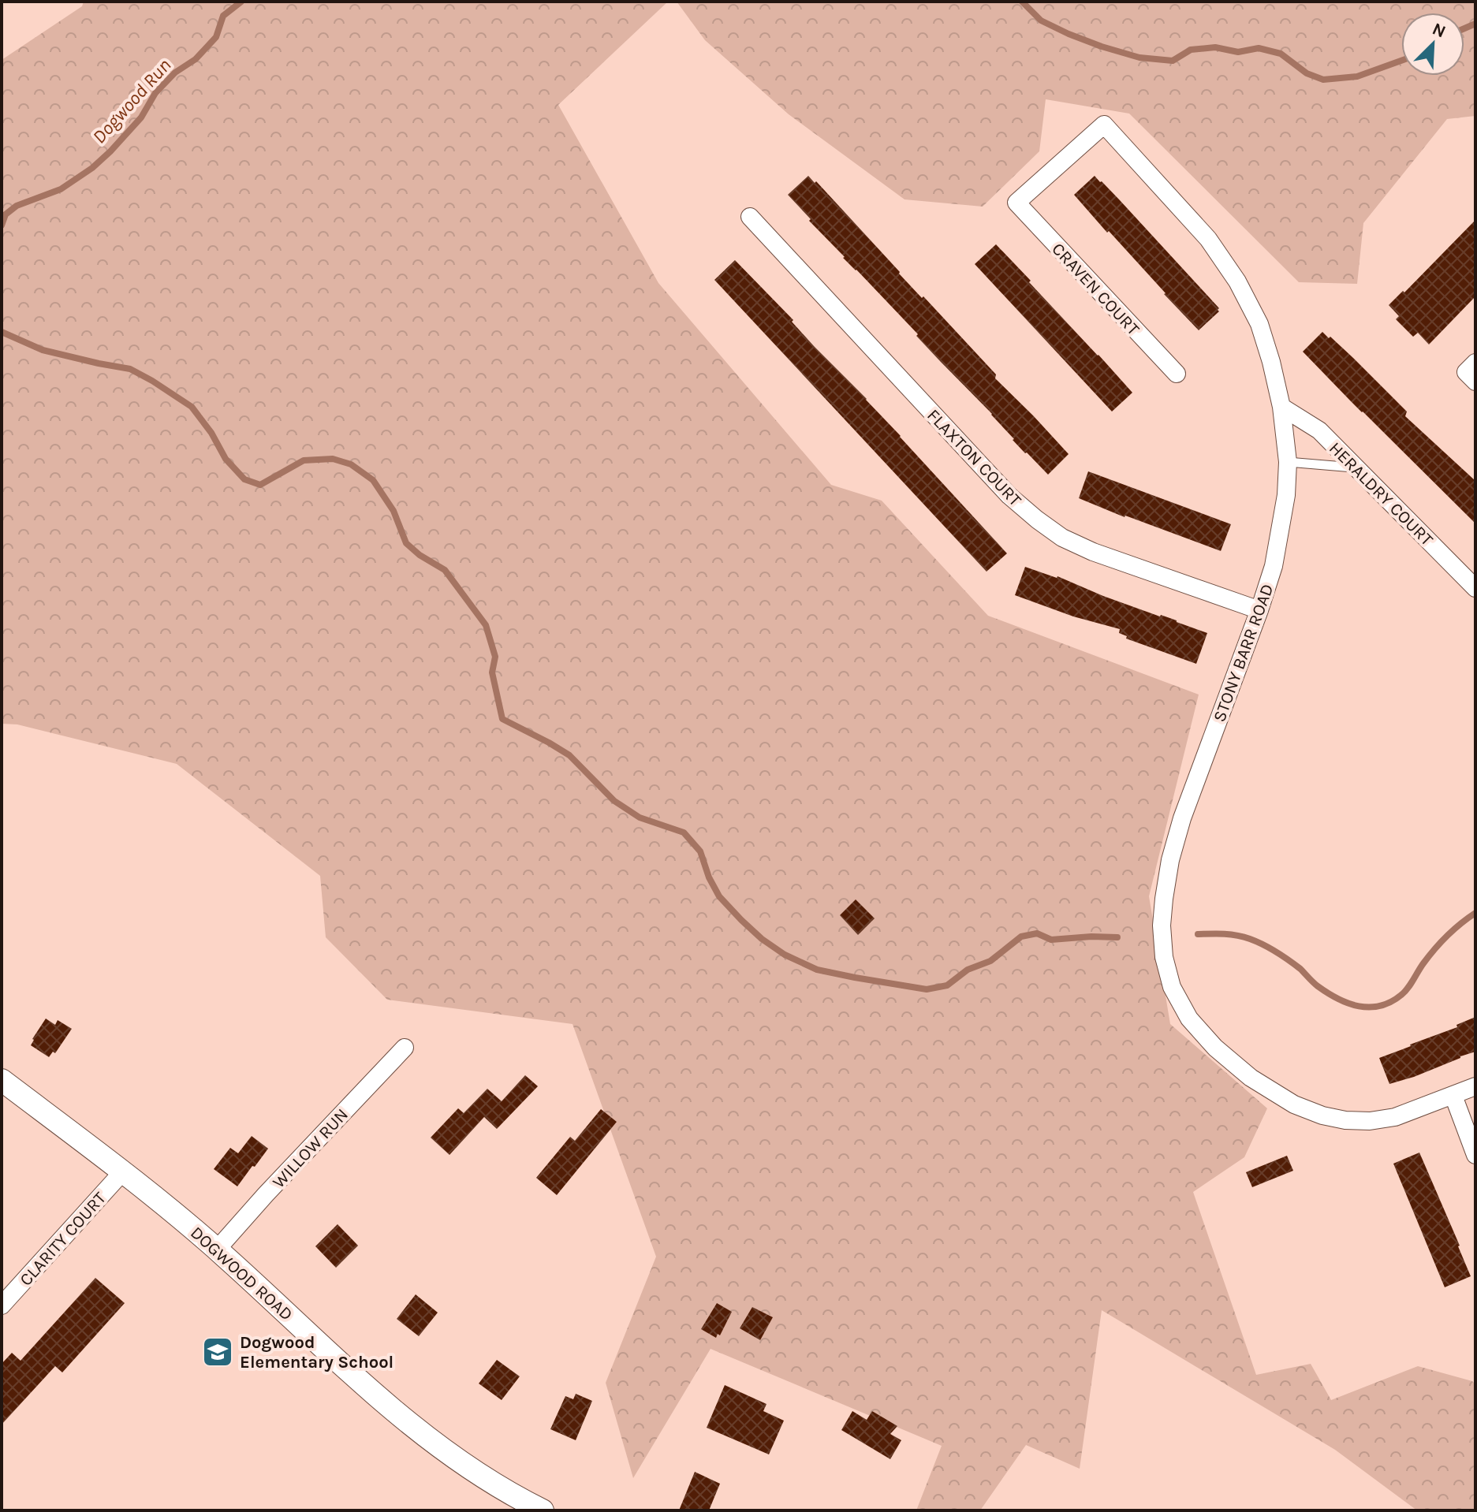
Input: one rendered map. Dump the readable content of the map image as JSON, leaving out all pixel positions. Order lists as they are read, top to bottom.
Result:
{
  "streets": {
    "street": [
      "CRAVEN COURT",
      "FLAXTON COURT",
      "HERALDRY COURT",
      "STONY BARR ROAD",
      "WILLOW RUN",
      "CLARITY COURT",
      "DOGWOOD ROAD"
    ]
  },
  "crossings": [
    ["CRAVEN COURT", "STONY BARR ROAD"],
    ["FLAXTON COURT", "STONY BARR ROAD"],
    ["HERALDRY COURT", "STONY BARR ROAD"],
    ["WILLOW RUN", "DOGWOOD ROAD"],
    ["CLARITY COURT", "DOGWOOD ROAD"]
  ],
  "water": ["Dogwood Run"],
  "places": {
    "school or university": ["Dogwood Elementary School"]
  },
  "north": "top right"
}
